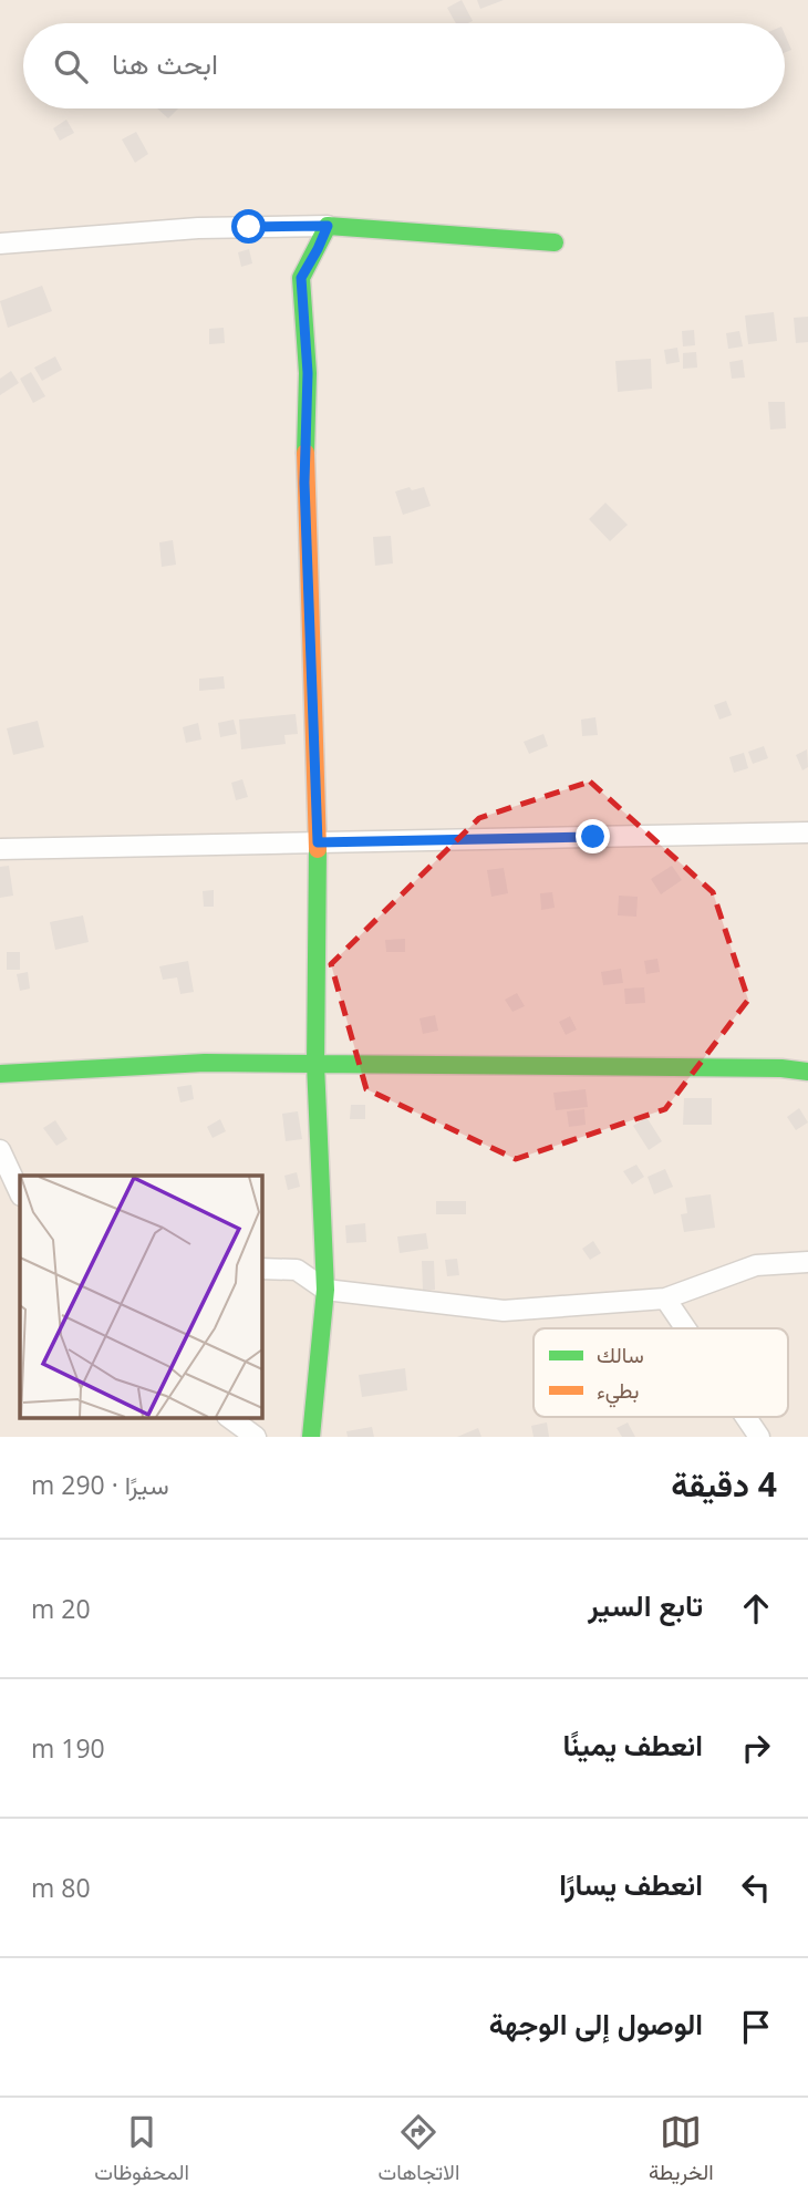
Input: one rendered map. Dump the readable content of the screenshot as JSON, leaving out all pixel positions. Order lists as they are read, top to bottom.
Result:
{
  "legend": ["سالك", "بطيء"],
  "page": {
    "search": "ابحث هنا",
    "heading": ["4 دقيقة", "سيرًا · 290 m"],
    "list": [
      ["تابع السير", "20 m"],
      ["انعطف يمينًا", "190 m"],
      ["انعطف يسارًا", "80 m"],
      "الوصول إلى الوجهة"
    ],
    "nav": ["الخريطة", "الاتجاهات", "المحفوظات"]
  }
}
